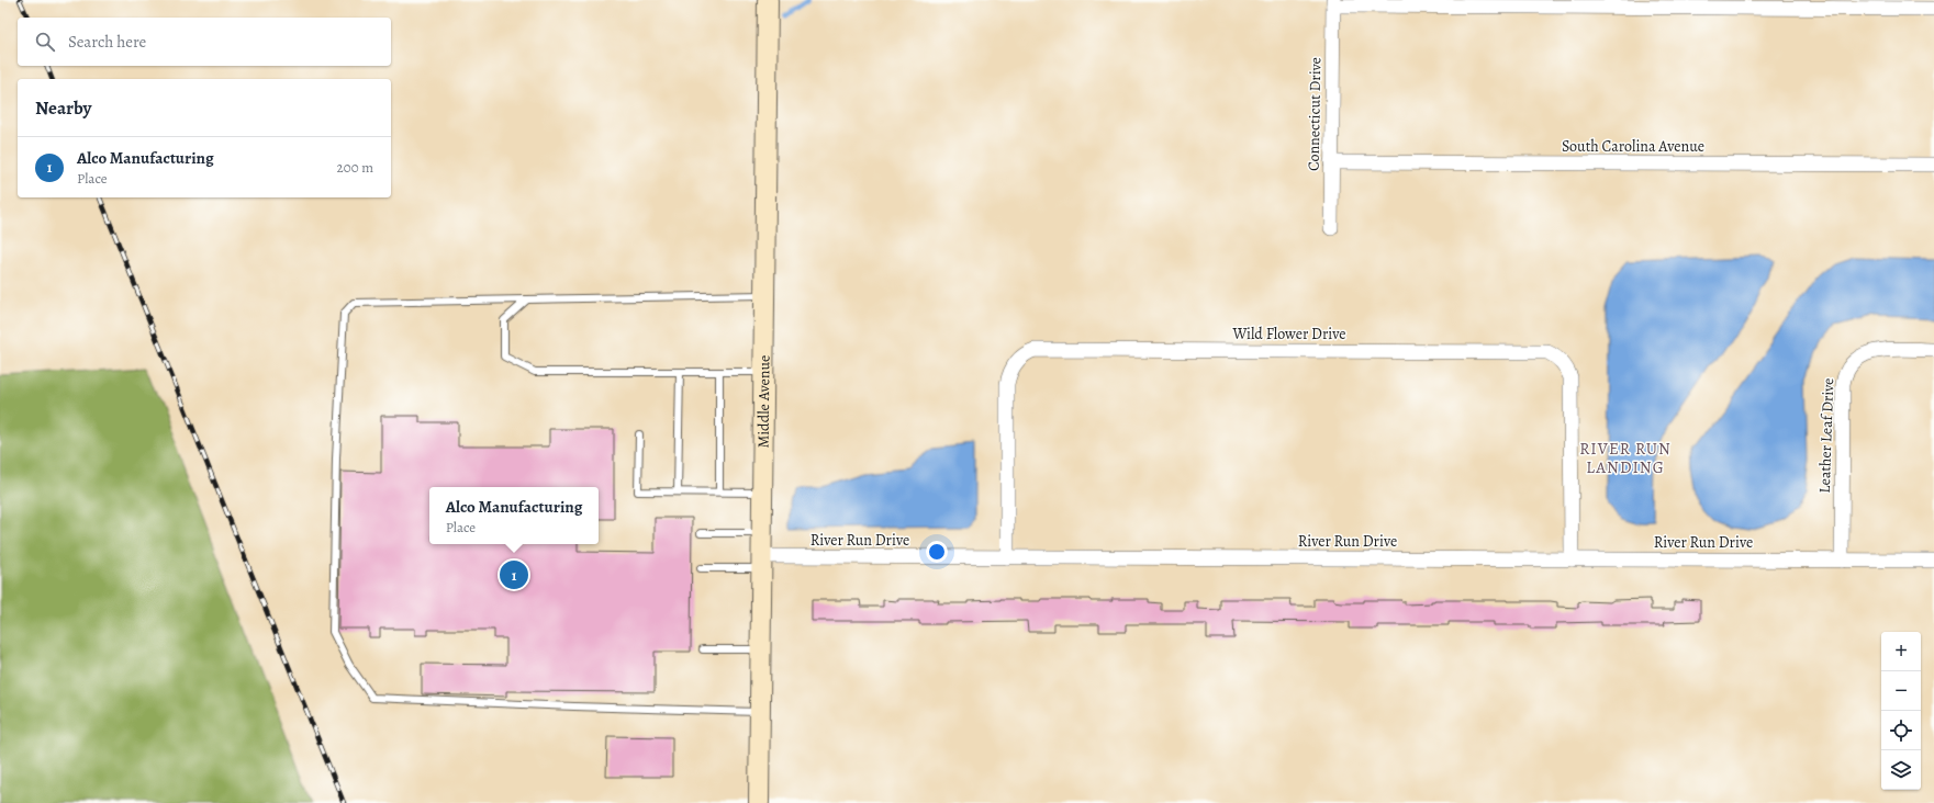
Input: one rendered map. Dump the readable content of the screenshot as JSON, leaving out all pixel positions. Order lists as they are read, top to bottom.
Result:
{
  "streets": {
    "street": [
      "Connecticut Drive",
      "South Carolina Avenue",
      "Wild Flower Drive",
      "Middle Avenue",
      "Leather Leaf Drive",
      "River Run Drive"
    ]
  },
  "crossings": [
    ["Connecticut Drive", "South Carolina Avenue"],
    ["Wild Flower Drive", "River Run Drive"],
    ["Middle Avenue", "River Run Drive"],
    ["Leather Leaf Drive", "River Run Drive"]
  ],
  "districts": ["RIVER RUN LANDING"],
  "page": {
    "search": "Search here",
    "heading": "Nearby",
    "list": [
      {
        "mark": "1",
        "name": "Alco Manufacturing",
        "note": "Place",
        "value": "200 m"
      }
    ],
    "popup": ["Alco Manufacturing", "Place"],
    "pins": "1",
    "map_buttons": ["+", "−"]
  }
}
